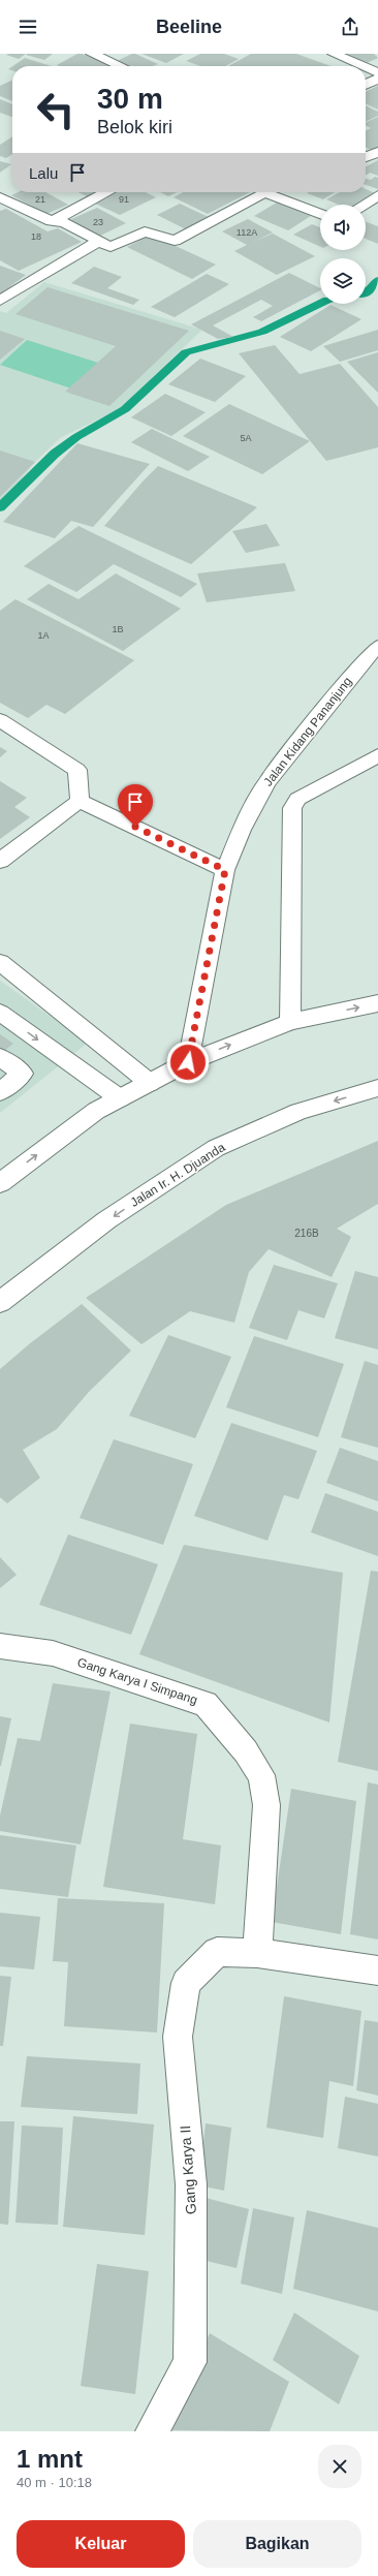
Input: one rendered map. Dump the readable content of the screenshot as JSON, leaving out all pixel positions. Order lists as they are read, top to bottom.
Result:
{
  "streets": {
    "street": [
      "Jalan Kidang Pananjung",
      "Jalan Ir. H. Djuanda",
      "Gang Karya I Simpang",
      "Gang Karya II"
    ]
  },
  "crossings": [
    ["Gang Karya I Simpang", "Gang Karya II"]
  ],
  "house_numbers": [
    "21",
    "91",
    "23",
    "112A",
    "18",
    "5A",
    "1B",
    "1A",
    "216B"
  ],
  "page": {
    "header": "Beeline",
    "turn": ["30 m", "Belok kiri"],
    "then": "Lalu",
    "heading": ["1 mnt", "40 m · 10:18"],
    "buttons": ["Keluar", "Bagikan"]
  }
}
